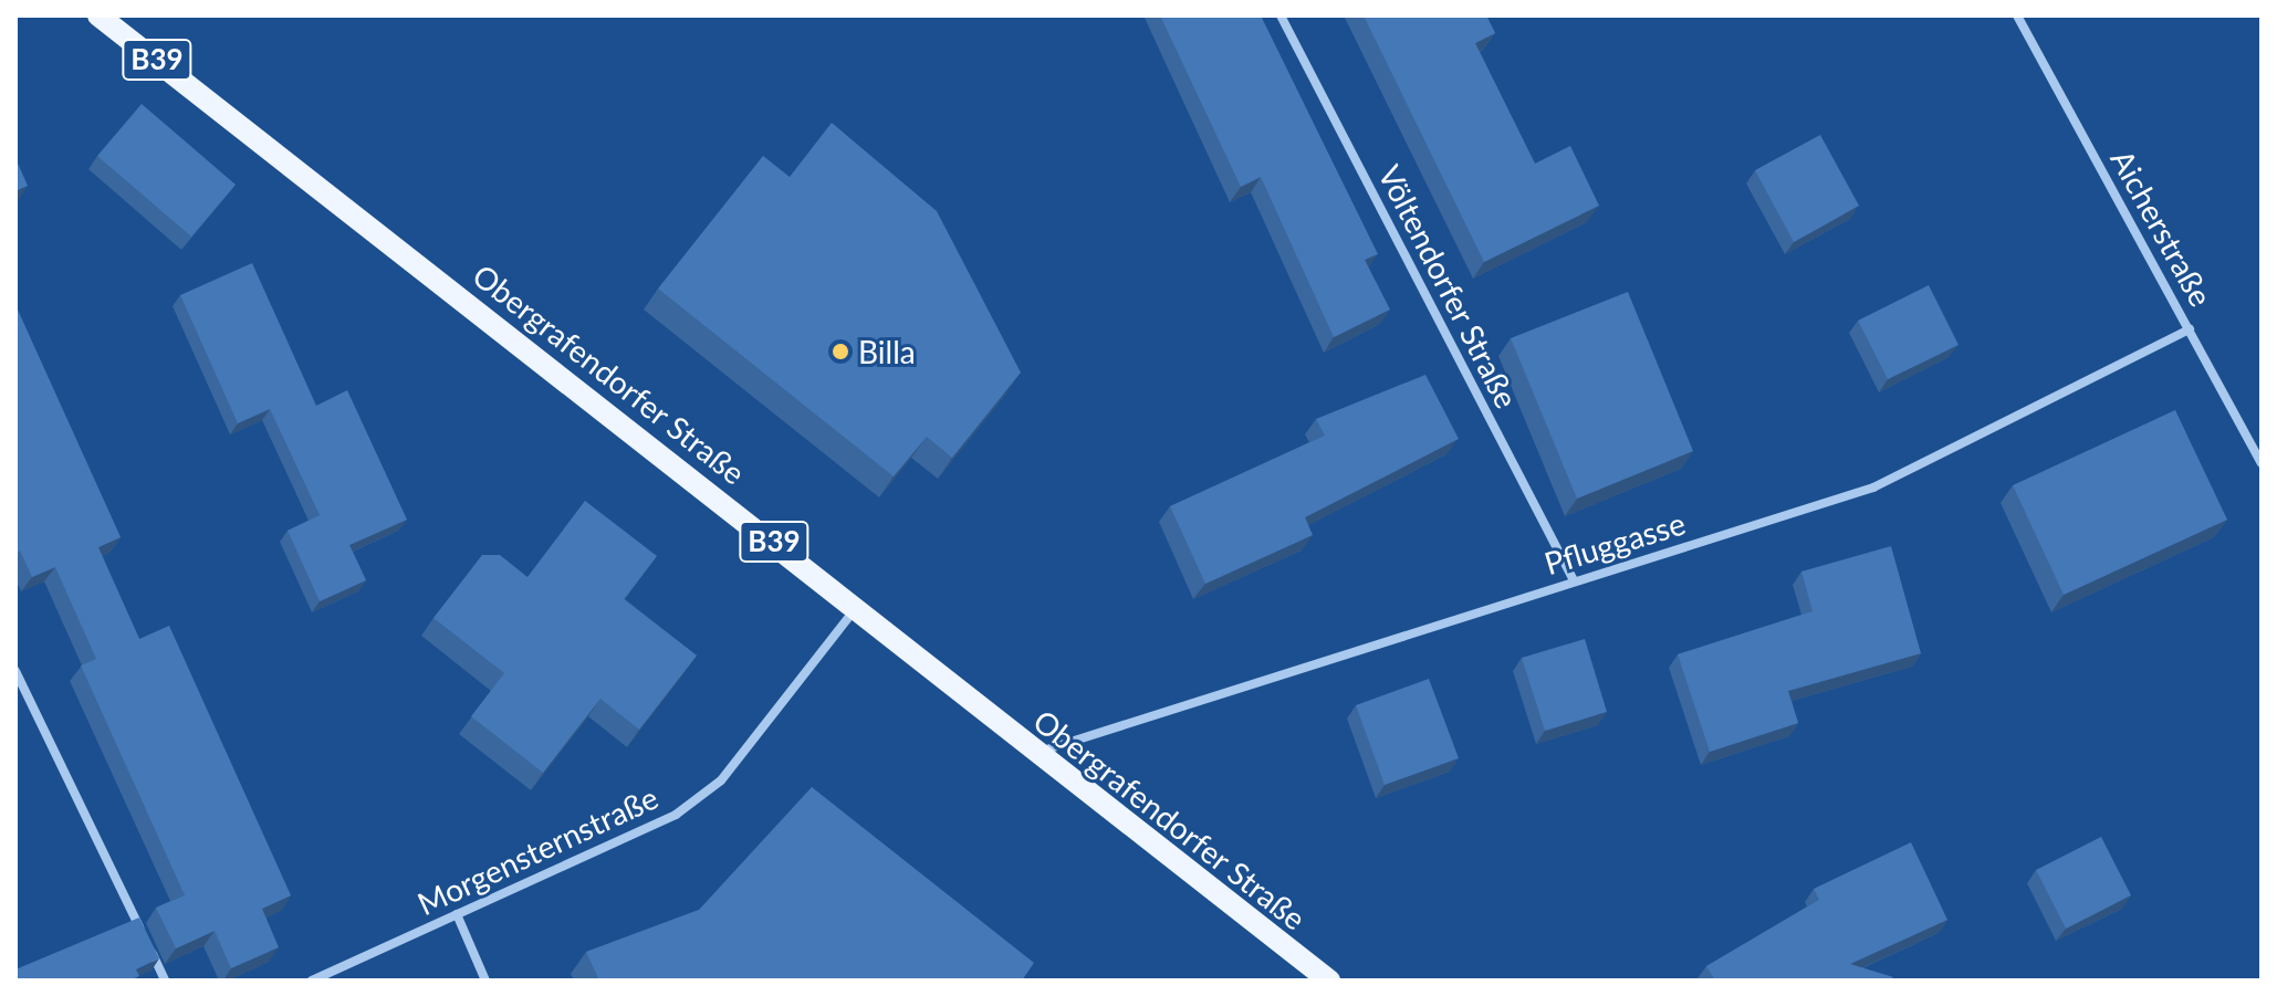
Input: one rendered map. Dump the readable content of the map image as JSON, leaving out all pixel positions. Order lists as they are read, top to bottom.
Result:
{
  "streets": {
    "main road": ["B39", "Obergrafendorfer Straße"],
    "street": [
      "Aicherstraße",
      "Völtendorfer Straße",
      "Pfluggasse",
      "Morgensternstraße"
    ]
  },
  "crossings": [
    ["Aicherstraße", "Pfluggasse"],
    ["Völtendorfer Straße", "Pfluggasse"],
    ["Obergrafendorfer Straße", "Pfluggasse"],
    ["Obergrafendorfer Straße", "Morgensternstraße"]
  ],
  "places": ["Billa"]
}
